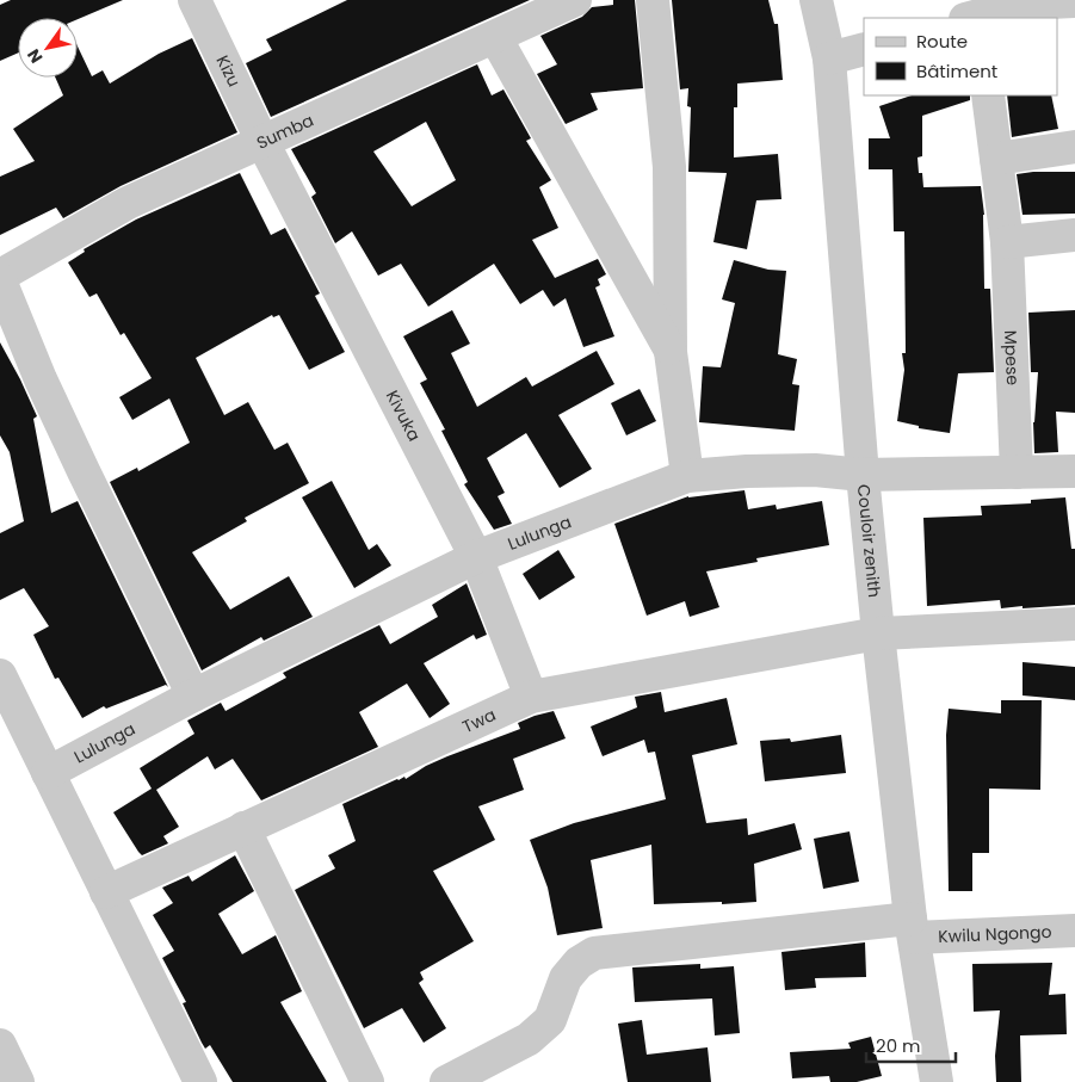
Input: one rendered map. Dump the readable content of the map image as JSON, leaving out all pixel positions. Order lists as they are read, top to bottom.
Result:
{
  "streets": {
    "street": [
      "Kizu",
      "Sumba",
      "Mpese",
      "Kivuka",
      "Lulunga",
      "Couloir zenith",
      "Twa",
      "Kwilu Ngongo"
    ]
  },
  "crossings": [
    ["Kizu", "Sumba"],
    ["Kizu", "Kivuka"],
    ["Sumba", "Kivuka"],
    ["Mpese", "Lulunga"],
    ["Kivuka", "Lulunga"],
    ["Kivuka", "Twa"],
    ["Lulunga", "Couloir zenith"],
    ["Couloir zenith", "Twa"],
    ["Couloir zenith", "Kwilu Ngongo"]
  ],
  "legend": ["Route", "Bâtiment"],
  "scale_bar": "20 m",
  "north": "bottom left"
}
